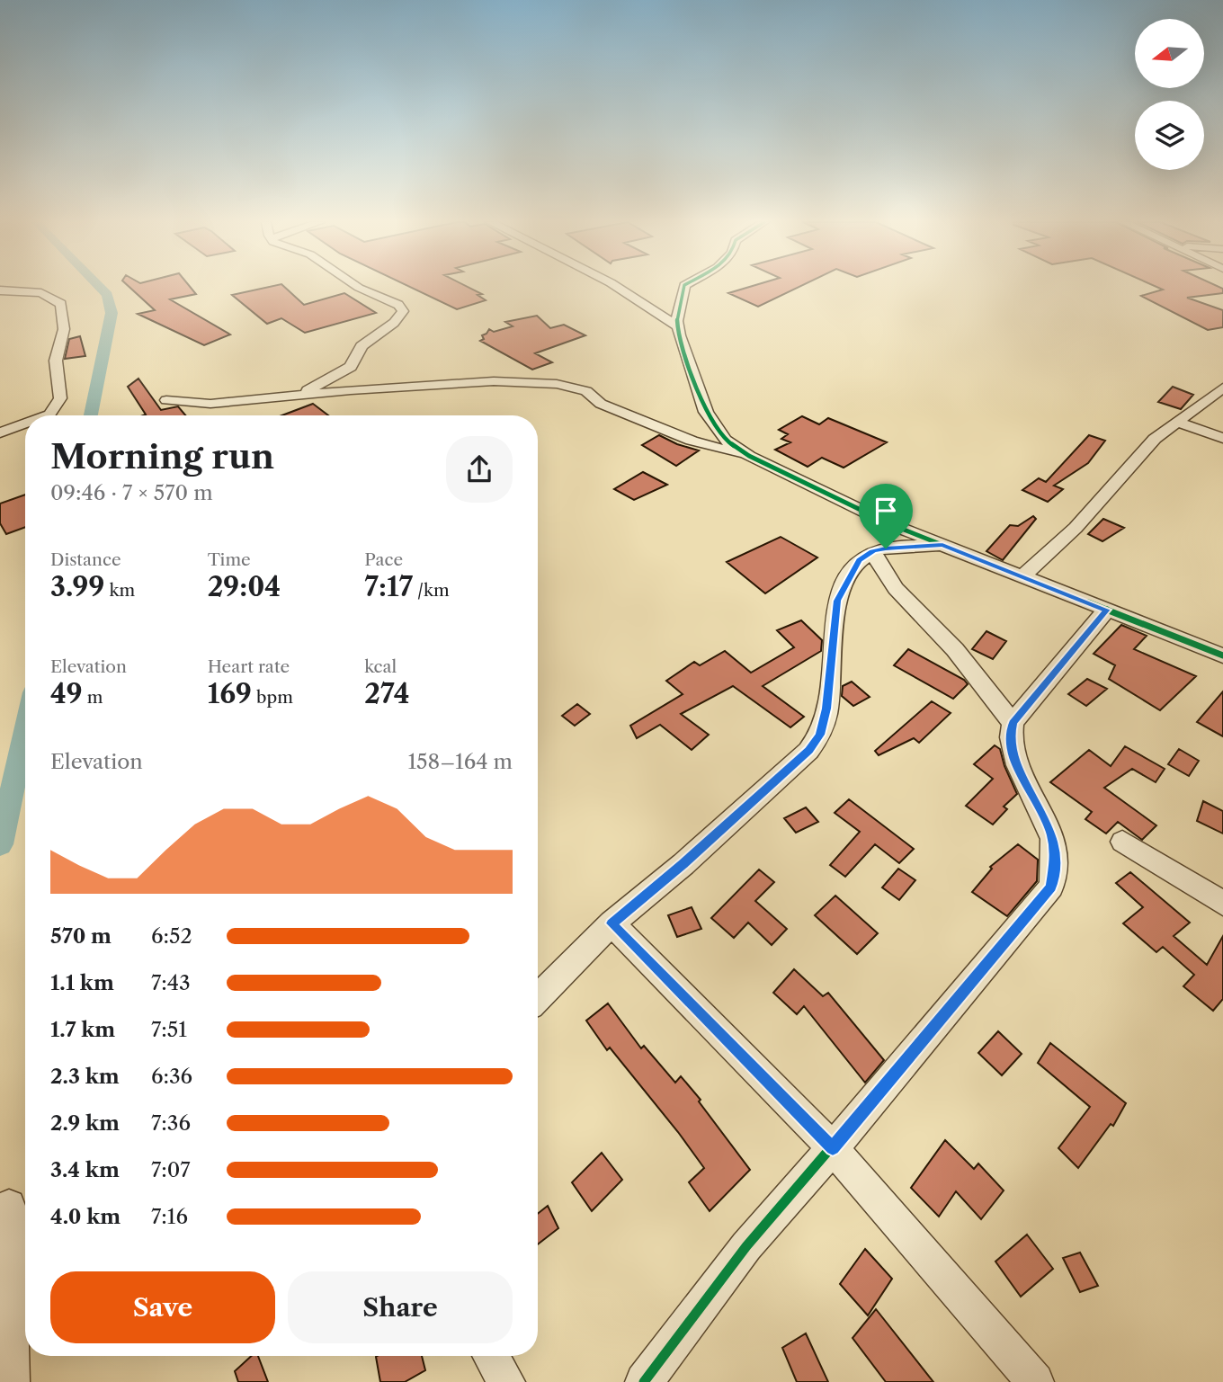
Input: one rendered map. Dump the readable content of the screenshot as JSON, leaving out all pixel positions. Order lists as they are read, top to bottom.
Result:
{
  "north": "left",
  "page": {
    "heading": ["Morning run", "09:46 · 7 × 570 m"],
    "stats": [
      ["Distance", "3.99 km"],
      ["Time", "29:04"],
      ["Pace", "7:17 /km"],
      ["Elevation", "49 m"],
      ["Heart rate", "169 bpm"],
      ["kcal", "274"]
    ],
    "chart": ["Elevation", "158–164 m"],
    "list": [
      {
        "name": "570 m",
        "note": "6:52"
      },
      {
        "name": "1.1 km",
        "note": "7:43"
      },
      {
        "name": "1.7 km",
        "note": "7:51"
      },
      {
        "name": "2.3 km",
        "note": "6:36"
      },
      {
        "name": "2.9 km",
        "note": "7:36"
      },
      {
        "name": "3.4 km",
        "note": "7:07"
      },
      {
        "name": "4.0 km",
        "note": "7:16"
      }
    ],
    "buttons": ["Save", "Share"]
  }
}
